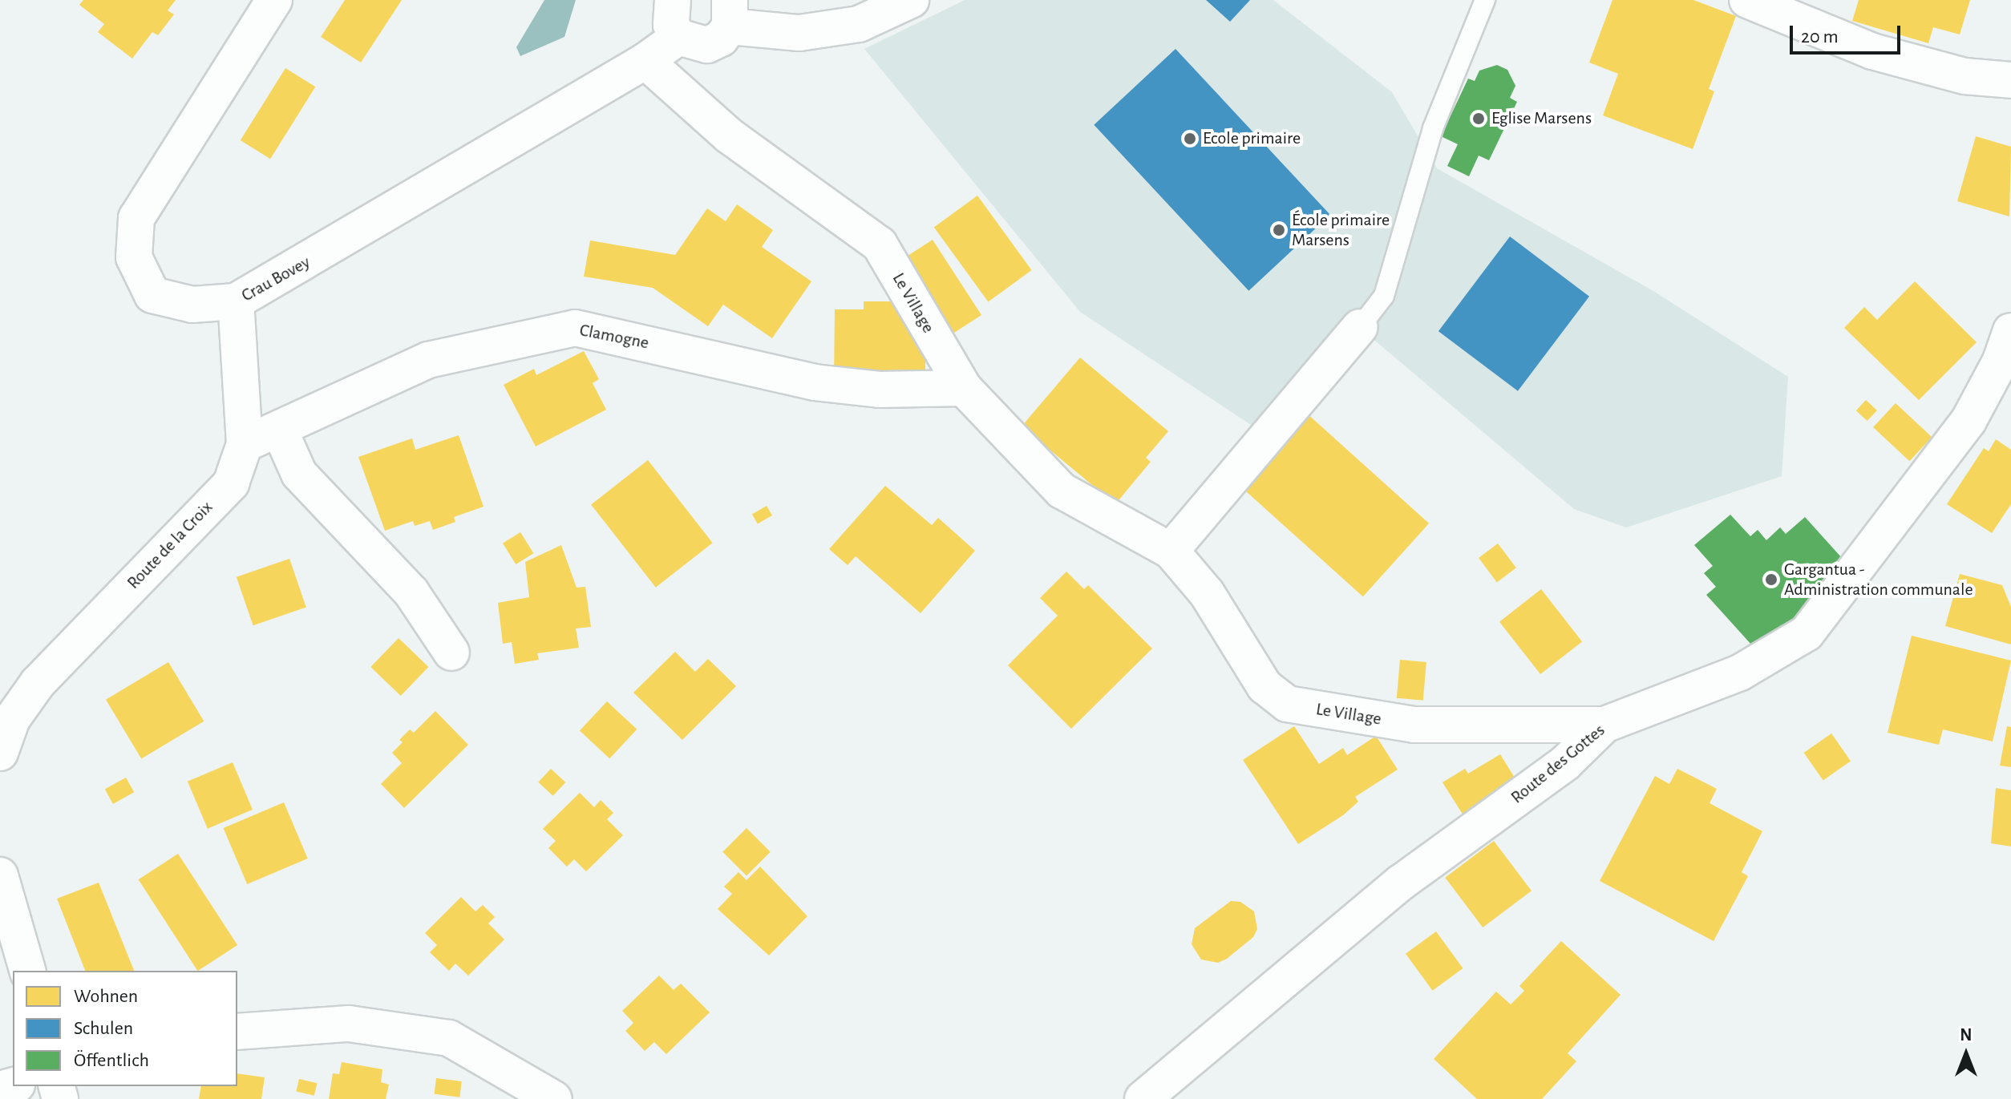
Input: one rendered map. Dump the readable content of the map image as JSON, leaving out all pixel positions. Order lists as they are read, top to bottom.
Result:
{
  "streets": {
    "street": [
      "Crau Bovey",
      "Le Village",
      "Clamogne",
      "Route de la Croix",
      "Route des Gottes"
    ]
  },
  "crossings": [
    ["Crau Bovey", "Le Village"],
    ["Crau Bovey", "Route de la Croix"],
    ["Le Village", "Clamogne"],
    ["Le Village", "Route des Gottes"],
    ["Clamogne", "Route de la Croix"]
  ],
  "places": [
    "Eglise Marsens",
    "Ecole primaire",
    "École primaire Marsens",
    "Gargantua - Administration communale"
  ],
  "legend": ["Wohnen", "Schulen", "Öffentlich"],
  "scale_bar": "20 m",
  "north": "top"
}
